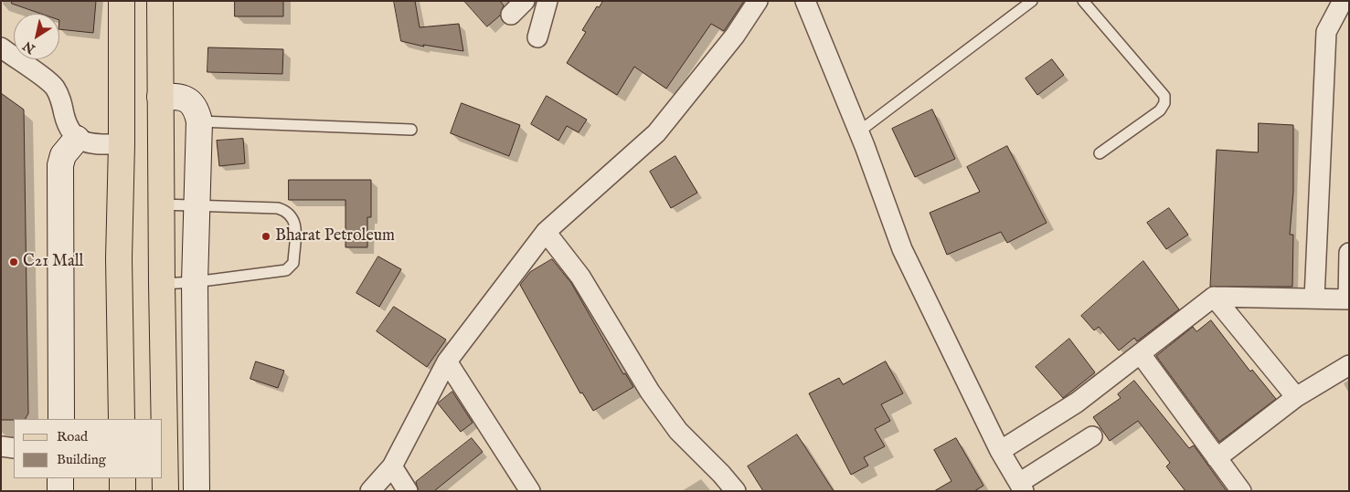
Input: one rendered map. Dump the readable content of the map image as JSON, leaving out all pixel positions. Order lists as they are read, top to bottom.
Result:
{
  "places": ["Bharat Petroleum", "C21 Mall"],
  "legend": ["Road", "Building"],
  "north": "bottom left"
}
